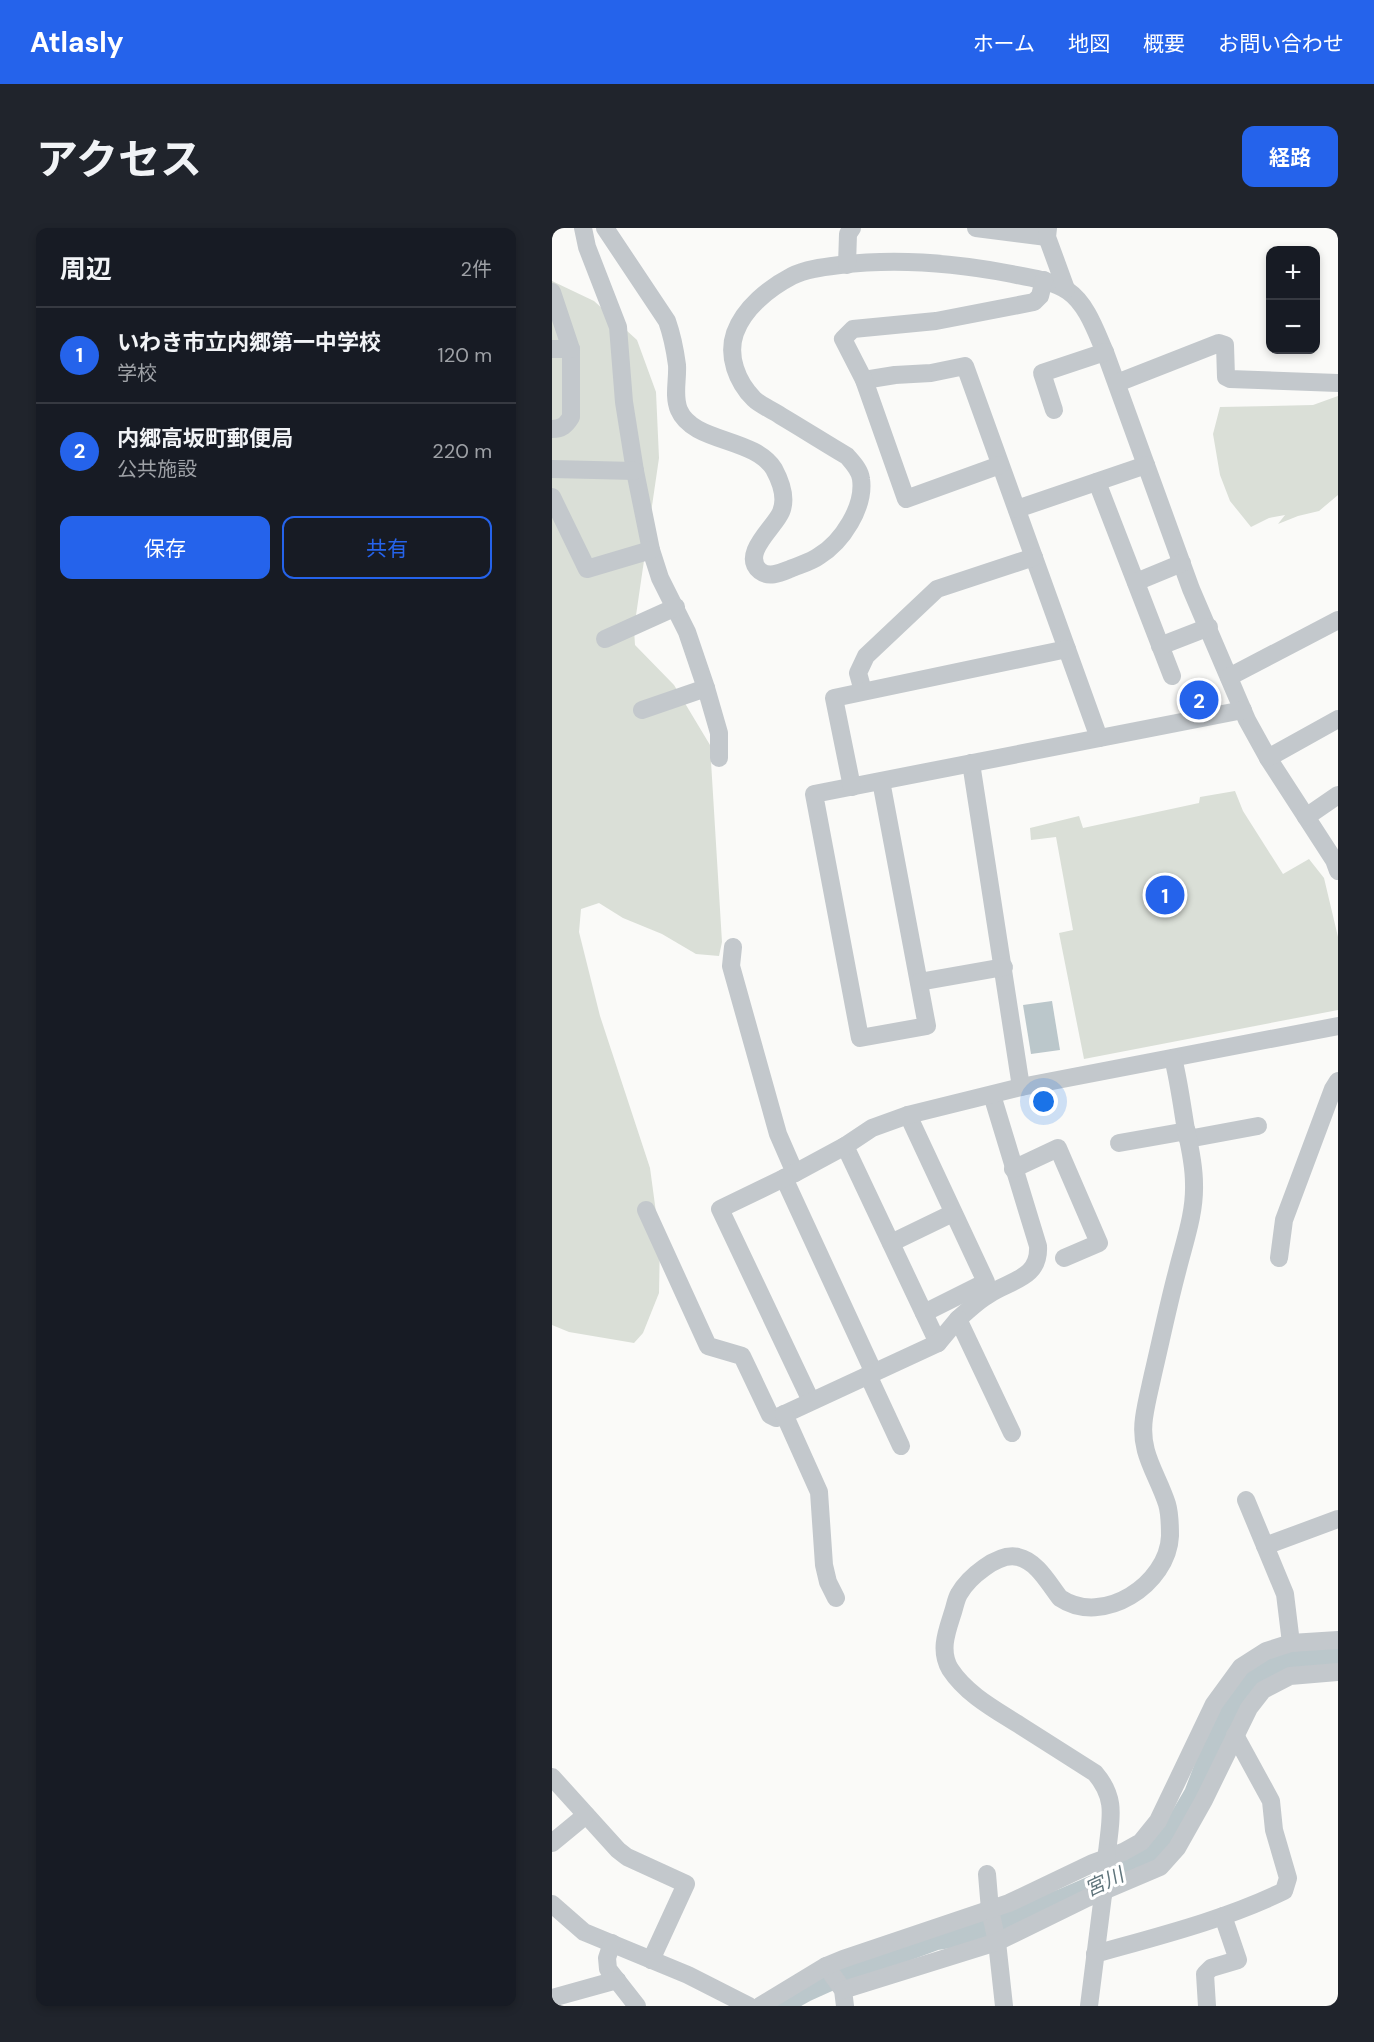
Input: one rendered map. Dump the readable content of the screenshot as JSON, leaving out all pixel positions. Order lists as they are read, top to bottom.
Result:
{
  "water": ["宮川"],
  "page": {
    "header": "Atlasly",
    "nav": [
      "ホーム",
      "地図",
      "概要",
      "お問い合わせ"
    ],
    "title": "アクセス",
    "buttons": [
      "経路",
      ["保存", "共有"]
    ],
    "heading": ["周辺", "2件"],
    "map_buttons": ["+", "−"],
    "list": [
      {
        "mark": "1",
        "name": "いわき市立内郷第一中学校",
        "note": "学校",
        "value": "120 m"
      },
      {
        "mark": "2",
        "name": "内郷高坂町郵便局",
        "note": "公共施設",
        "value": "220 m"
      }
    ],
    "pins": ["2", "1"]
  }
}
